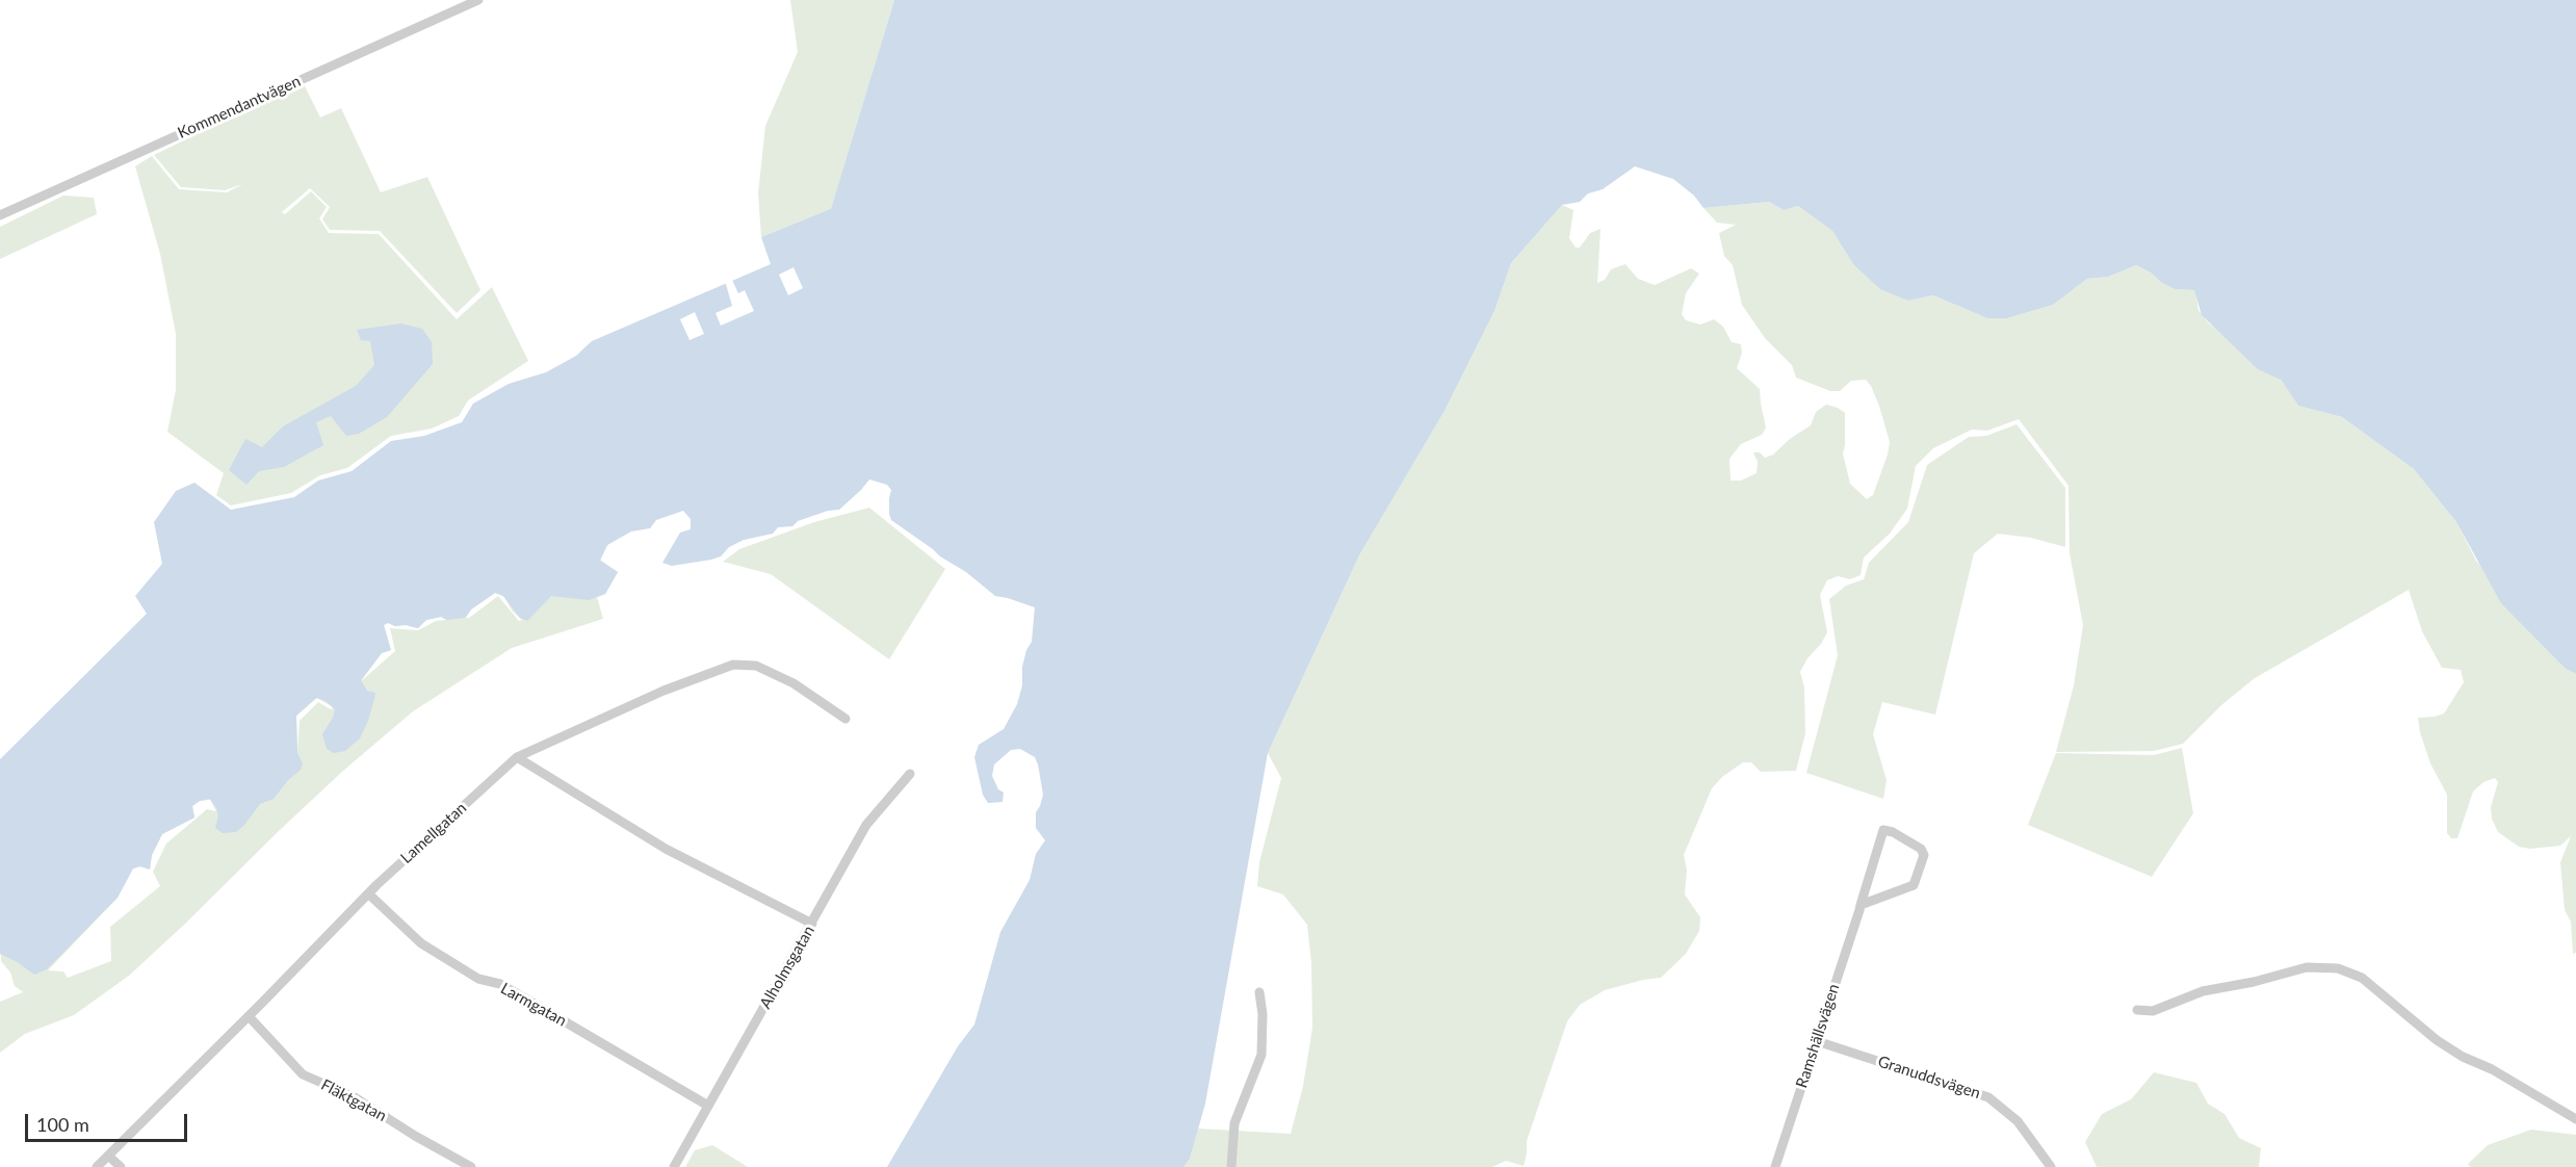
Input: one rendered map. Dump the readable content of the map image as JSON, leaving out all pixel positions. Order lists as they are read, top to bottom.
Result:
{
  "streets": {
    "street": [
      "Kommendantvägen",
      "Lamellgatan",
      "Alholmsgatan",
      "Larmgatan",
      "Ramshällsvägen",
      "Granuddsvägen",
      "Fläktgatan"
    ]
  },
  "crossings": [
    ["Lamellgatan", "Larmgatan"],
    ["Lamellgatan", "Fläktgatan"],
    ["Alholmsgatan", "Larmgatan"],
    ["Ramshällsvägen", "Granuddsvägen"]
  ],
  "scale_bar": "100 m"
}
